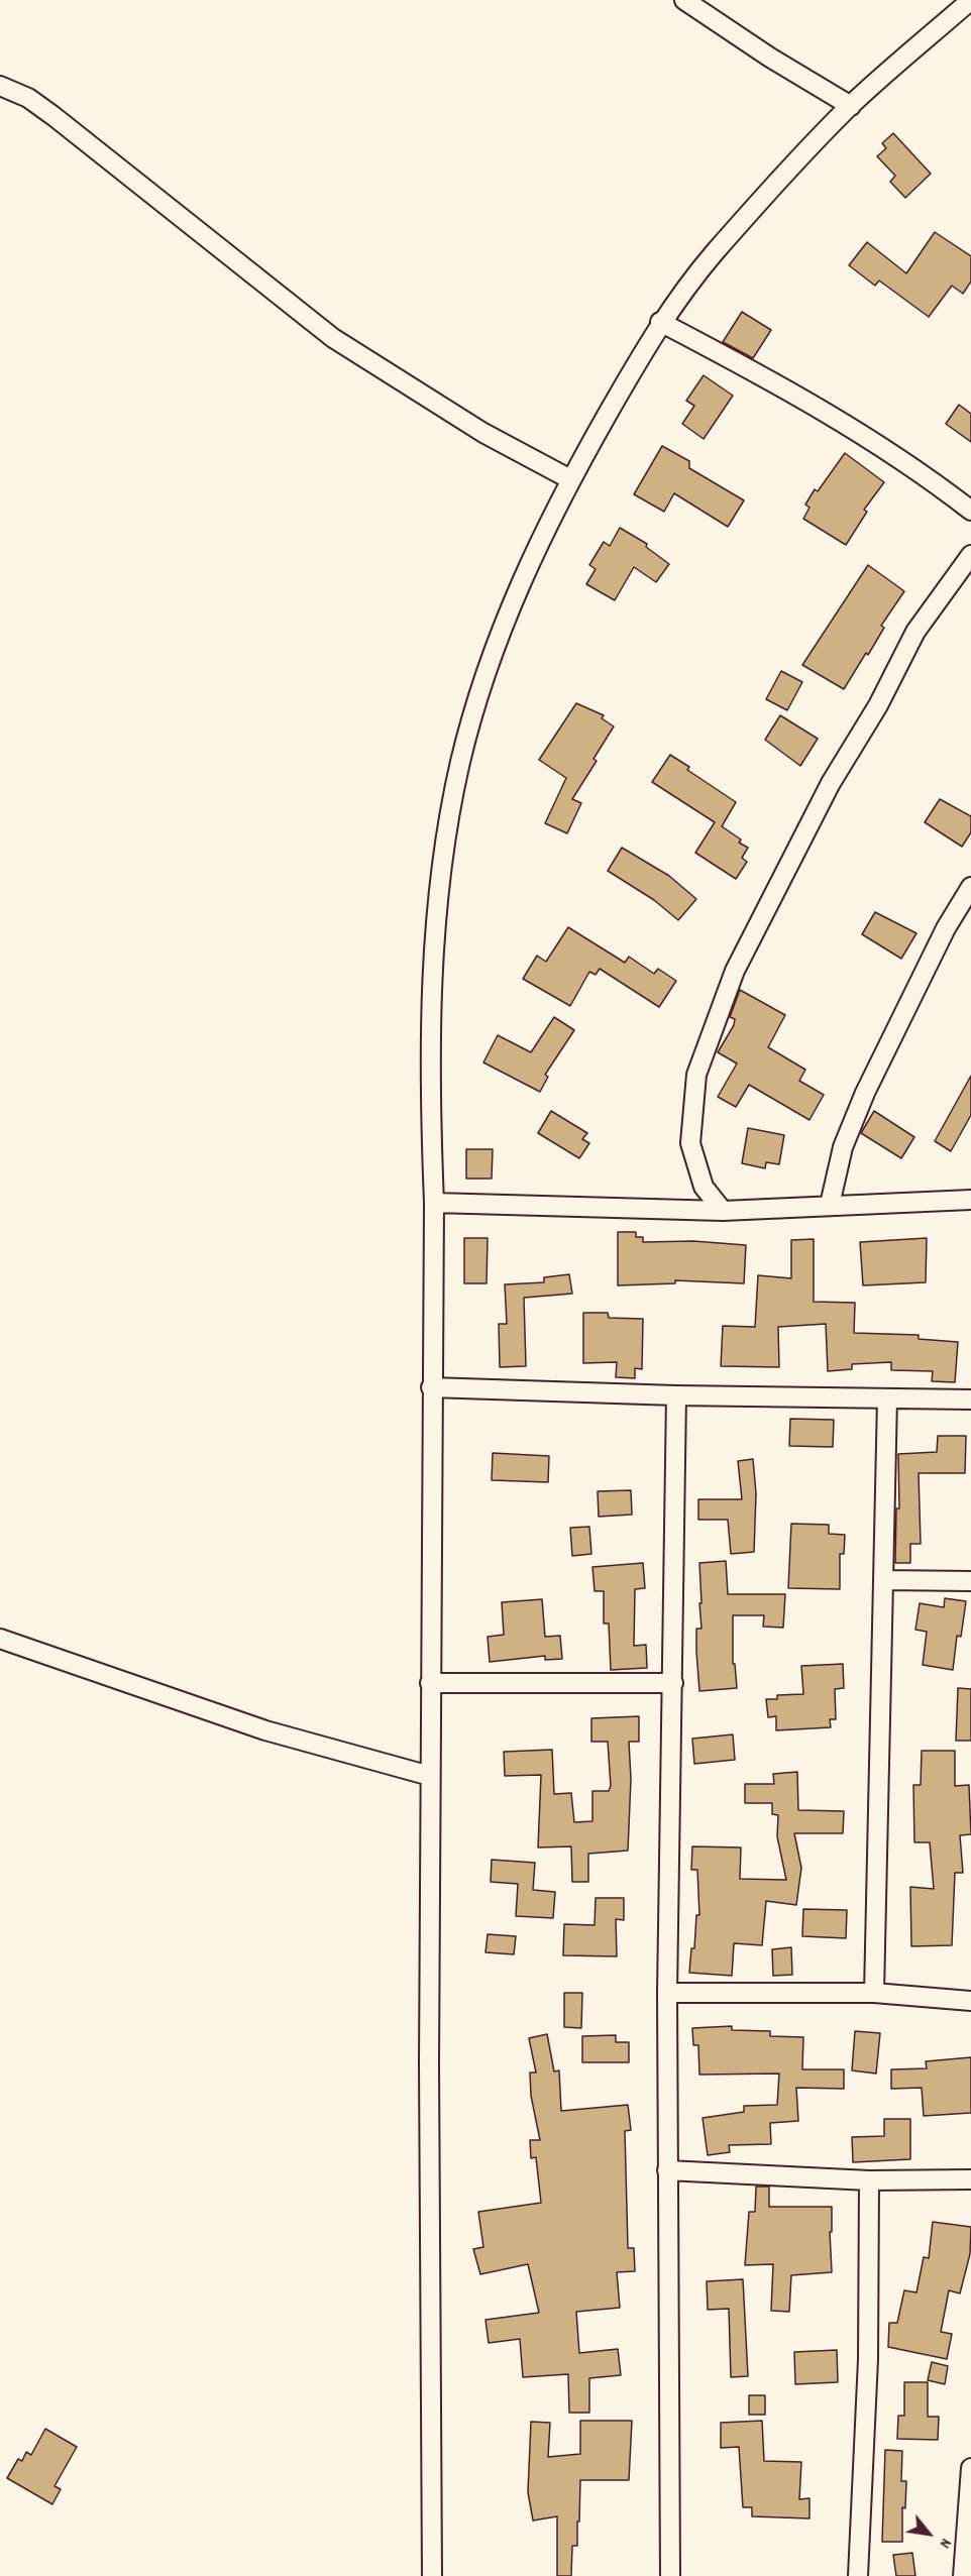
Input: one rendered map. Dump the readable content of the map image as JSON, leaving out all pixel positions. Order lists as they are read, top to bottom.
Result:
{
  "north": "bottom right"
}
